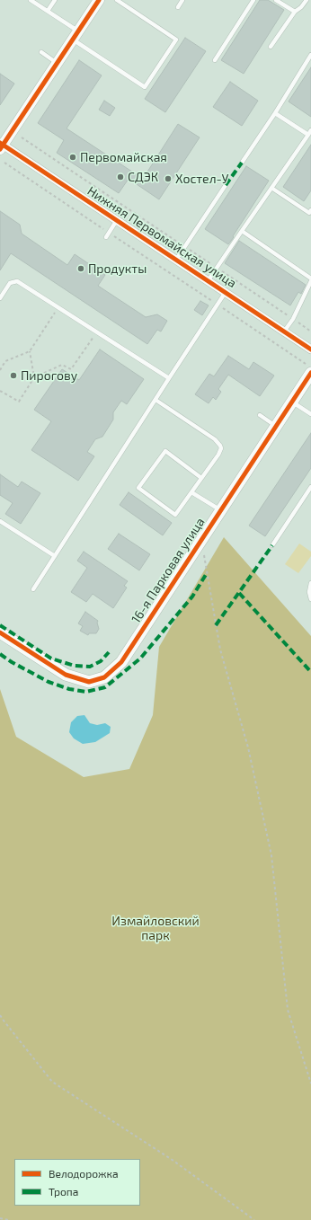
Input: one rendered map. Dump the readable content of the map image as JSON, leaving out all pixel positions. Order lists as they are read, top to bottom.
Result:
{
  "streets": {
    "main road": ["16-я Парковая улица"],
    "street": ["Нижняя Первомайская улица"]
  },
  "parks": ["Измайловский парк"],
  "places": [
    "Первомайская",
    "СДЭК",
    "Хостел-У",
    "Продукты",
    "Пирогову"
  ],
  "legend": ["Велодорожка", "Тропа"]
}
